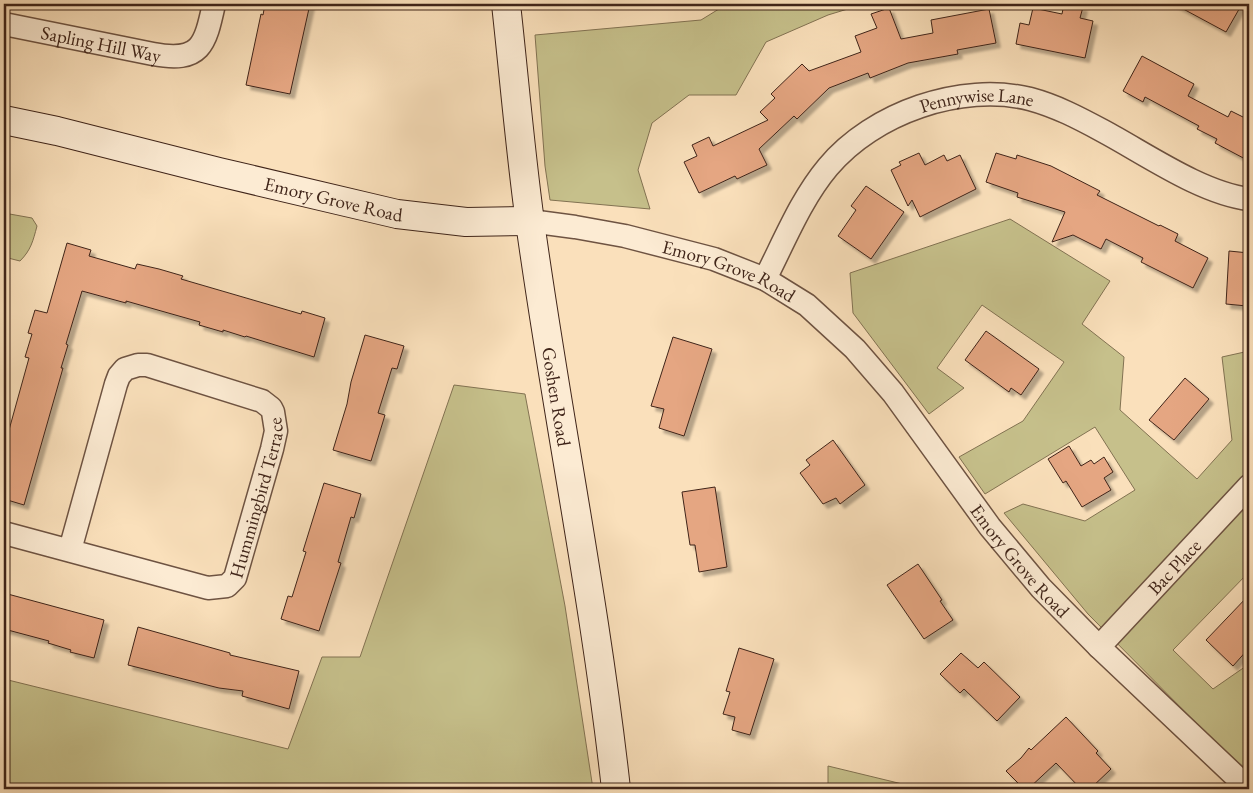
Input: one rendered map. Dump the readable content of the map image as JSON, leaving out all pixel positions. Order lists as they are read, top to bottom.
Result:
{
  "streets": {
    "street": [
      "Sapling Hill Way",
      "Pennywise Lane",
      "Emory Grove Road",
      "Goshen Road",
      "Hummingbird Terrace",
      "Bac Place"
    ]
  },
  "crossings": [
    ["Pennywise Lane", "Emory Grove Road"],
    ["Emory Grove Road", "Goshen Road"],
    ["Emory Grove Road", "Bac Place"]
  ]
}
